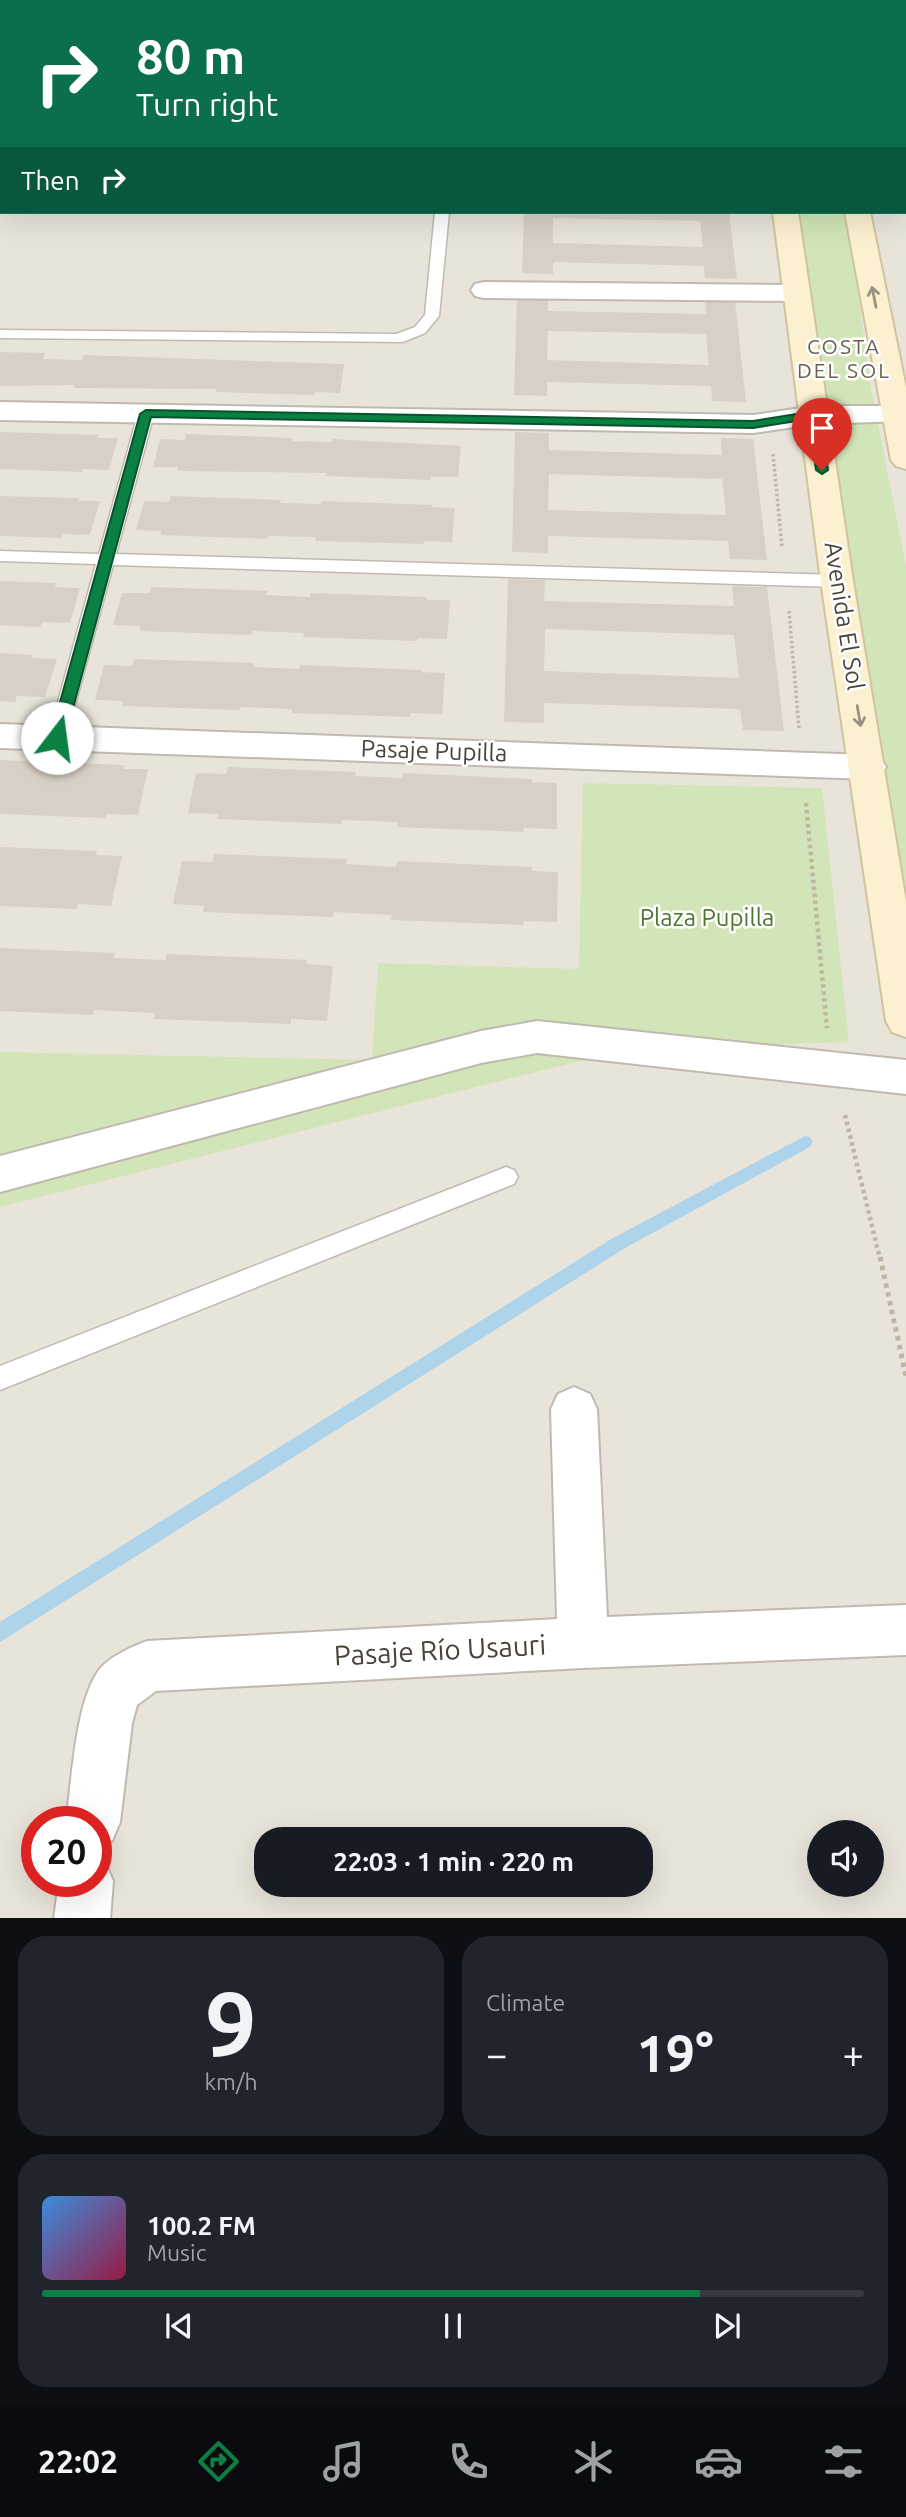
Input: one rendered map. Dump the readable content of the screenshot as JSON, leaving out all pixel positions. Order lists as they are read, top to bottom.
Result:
{
  "streets": {
    "main road": ["Avenida El Sol"],
    "street": ["Pasaje Pupilla", "Pasaje Río Usauri"]
  },
  "crossings": [
    ["Avenida El Sol", "Pasaje Pupilla"]
  ],
  "districts": ["COSTA DEL SOL"],
  "parks": ["Plaza Pupilla"],
  "page": {
    "turn": ["80 m", "Turn right"],
    "then": "Then",
    "limit": "20",
    "trip": "22:03 · 1 min · 220 m",
    "tile": [
      ["9", "km/h"],
      "Climate"
    ],
    "heat": ["−", "19°", "+"],
    "song": ["100.2 FM", "Music"],
    "tabs": "22:02"
  }
}
